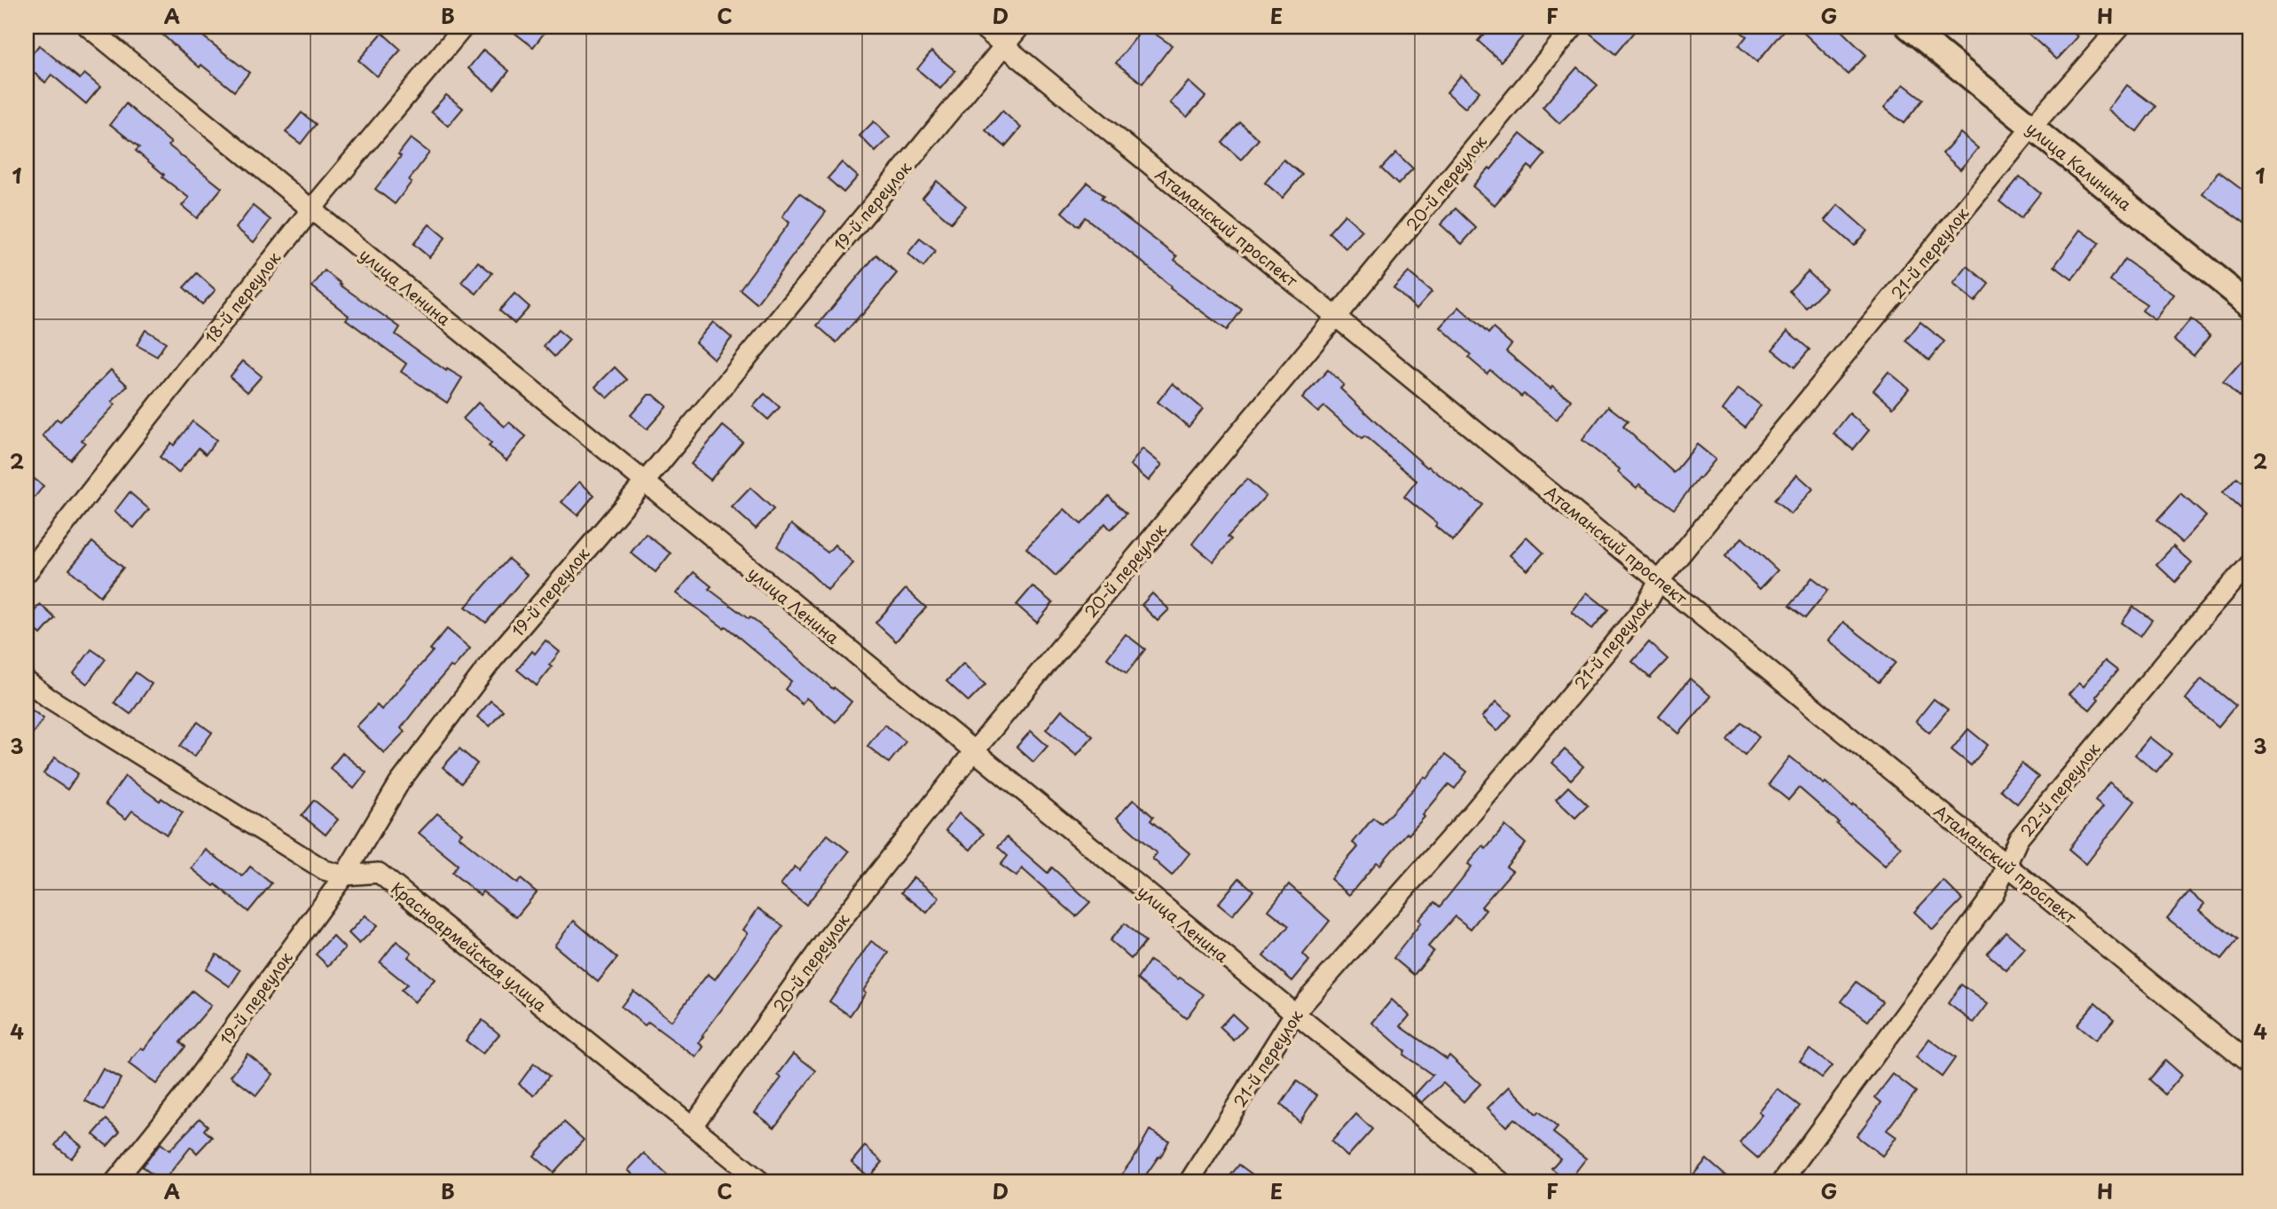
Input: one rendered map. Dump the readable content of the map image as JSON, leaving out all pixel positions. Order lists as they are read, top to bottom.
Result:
{
  "streets": {
    "main road": ["улица Калинина"],
    "street": [
      "20-й переулок",
      "19-й переулок",
      "Атаманский проспект",
      "21-й переулок",
      "улица Ленина",
      "18-й переулок",
      "22-й переулок",
      "Красноармейская улица"
    ]
  },
  "crossings": [
    ["улица Калинина", "21-й переулок"],
    ["20-й переулок", "Атаманский проспект"],
    ["20-й переулок", "улица Ленина"],
    ["20-й переулок", "Красноармейская улица"],
    ["19-й переулок", "Атаманский проспект"],
    ["19-й переулок", "улица Ленина"],
    ["19-й переулок", "Красноармейская улица"],
    ["Атаманский проспект", "21-й переулок"],
    ["Атаманский проспект", "22-й переулок"],
    ["21-й переулок", "улица Ленина"],
    ["улица Ленина", "18-й переулок"]
  ],
  "grid": {
    "columns": [
      "A",
      "B",
      "C",
      "D",
      "E",
      "F",
      "G",
      "H"
    ],
    "rows": [
      "1",
      "2",
      "3",
      "4"
    ]
  }
}
